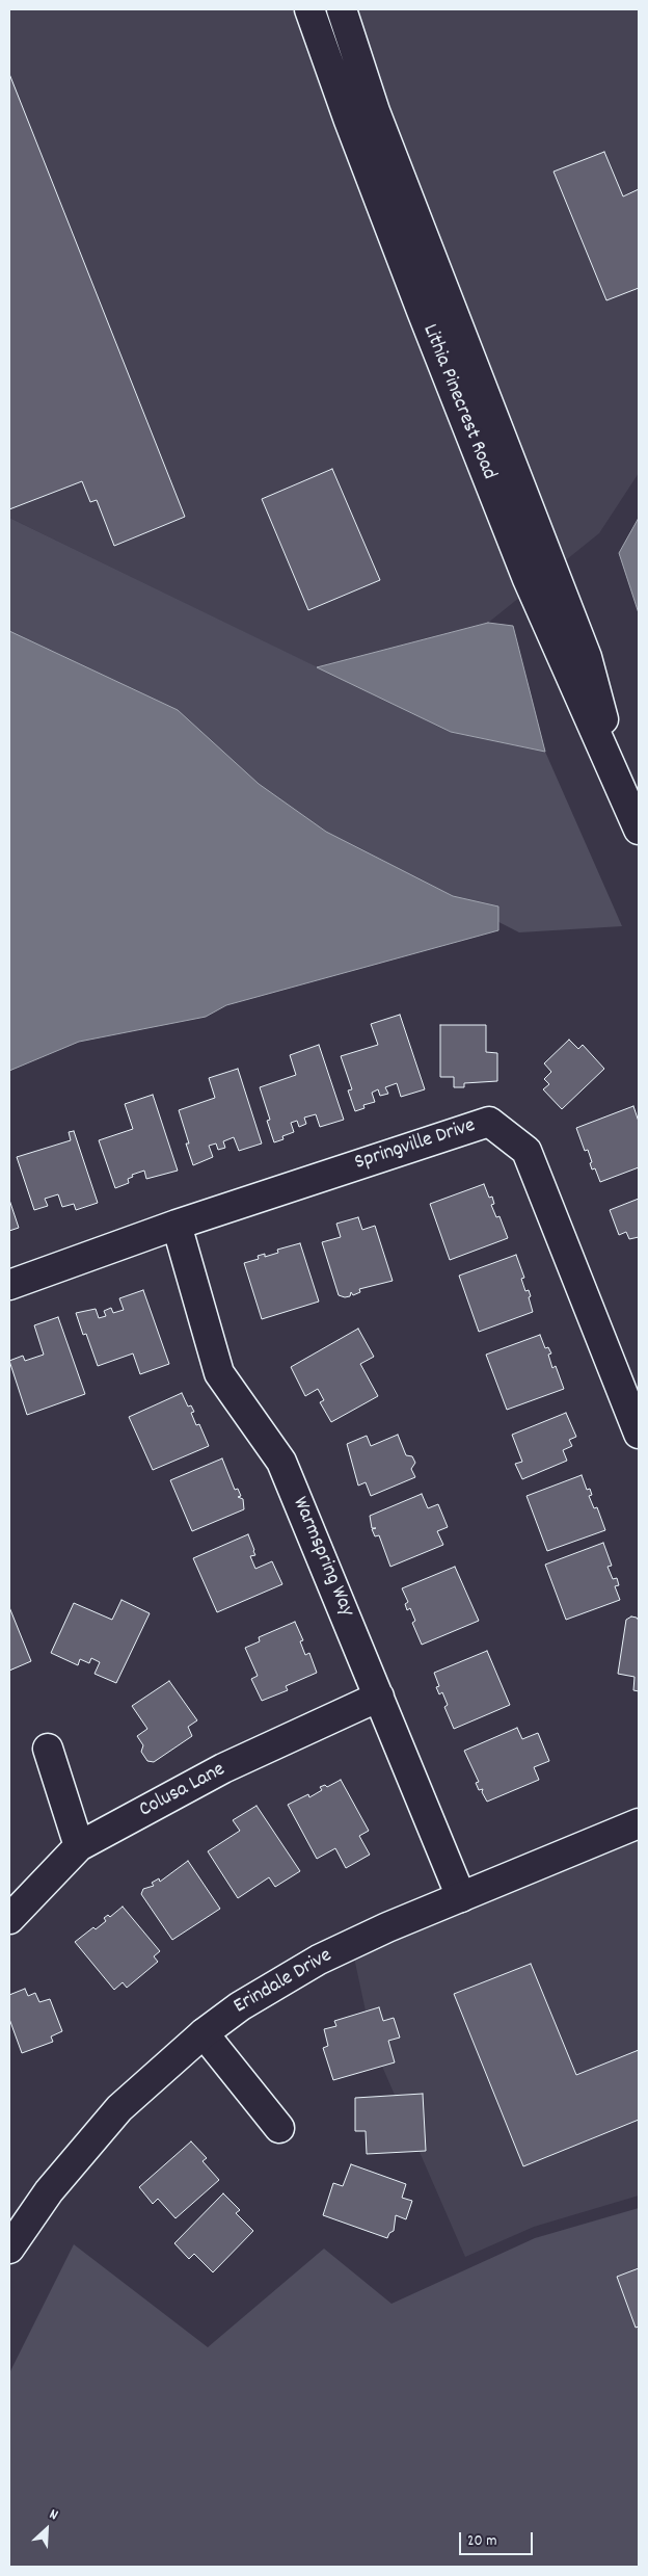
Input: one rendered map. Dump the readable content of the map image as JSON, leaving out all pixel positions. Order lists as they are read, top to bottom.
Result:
{
  "streets": {
    "street": [
      "Lithia Pinecrest Road",
      "Springville Drive",
      "Warmspring Way",
      "Colusa Lane",
      "Erindale Drive"
    ]
  },
  "crossings": [
    ["Springville Drive", "Warmspring Way"],
    ["Warmspring Way", "Colusa Lane"],
    ["Warmspring Way", "Erindale Drive"]
  ],
  "scale_bar": "20 m",
  "north": "top right"
}
